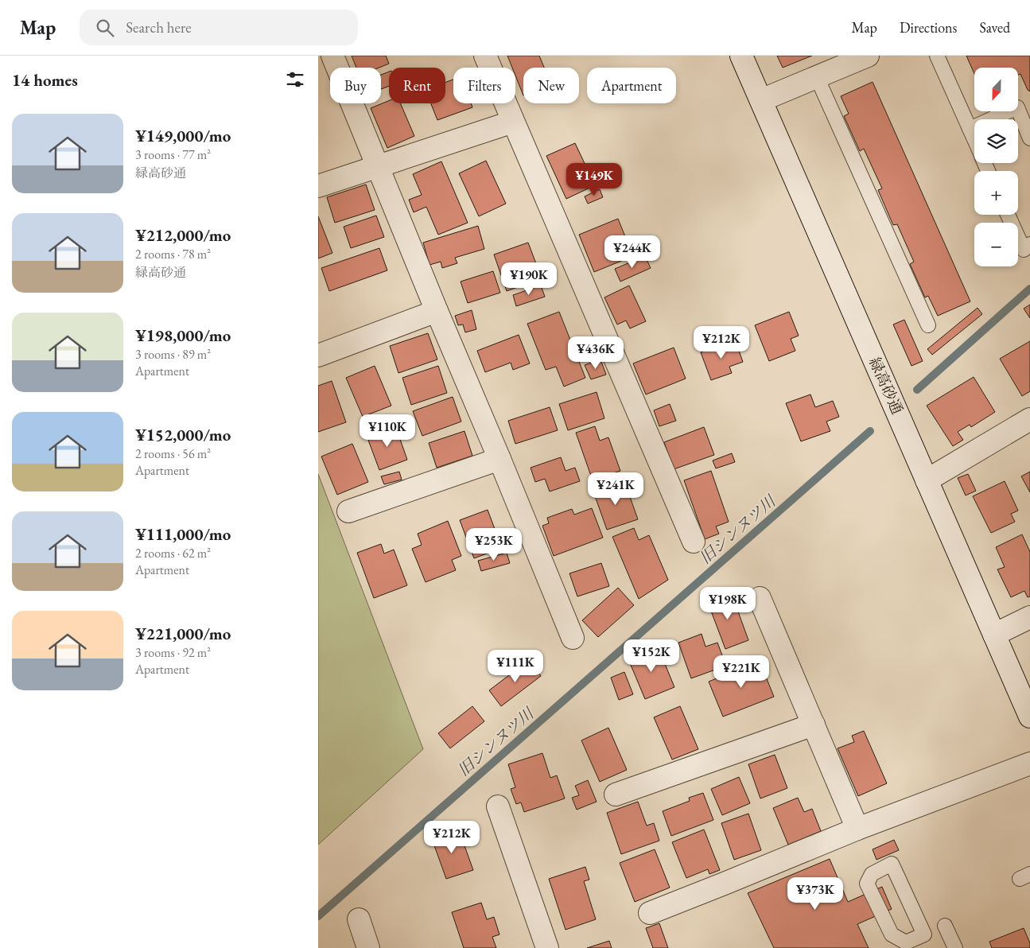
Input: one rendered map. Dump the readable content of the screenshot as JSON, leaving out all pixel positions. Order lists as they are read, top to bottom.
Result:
{
  "streets": {
    "street": ["緑高砂通"]
  },
  "water": ["旧シンヌツ川"],
  "north": "bottom",
  "page": {
    "header": "Map",
    "search": "Search here",
    "nav": ["Map", "Directions", "Saved"],
    "heading": "14 homes",
    "map_buttons": ["+", "−"],
    "chip": [
      "Buy",
      "Rent",
      "Filters",
      "New",
      "Apartment"
    ],
    "list": [
      {
        "name": "¥149,000/mo",
        "note": "3 rooms · 77 m² · 緑高砂通"
      },
      {
        "name": "¥212,000/mo",
        "note": "2 rooms · 78 m² · 緑高砂通"
      },
      {
        "name": "¥198,000/mo",
        "note": "3 rooms · 89 m² · Apartment"
      },
      {
        "name": "¥152,000/mo",
        "note": "2 rooms · 56 m² · Apartment"
      },
      {
        "name": "¥111,000/mo",
        "note": "2 rooms · 62 m² · Apartment"
      },
      {
        "name": "¥221,000/mo",
        "note": "3 rooms · 92 m² · Apartment"
      }
    ],
    "price": [
      "¥149K",
      "¥244K",
      "¥190K",
      "¥212K",
      "¥436K",
      "¥110K",
      "¥241K",
      "¥253K",
      "¥198K",
      "¥152K",
      "¥111K",
      "¥221K",
      "¥212K",
      "¥373K"
    ]
  }
}
